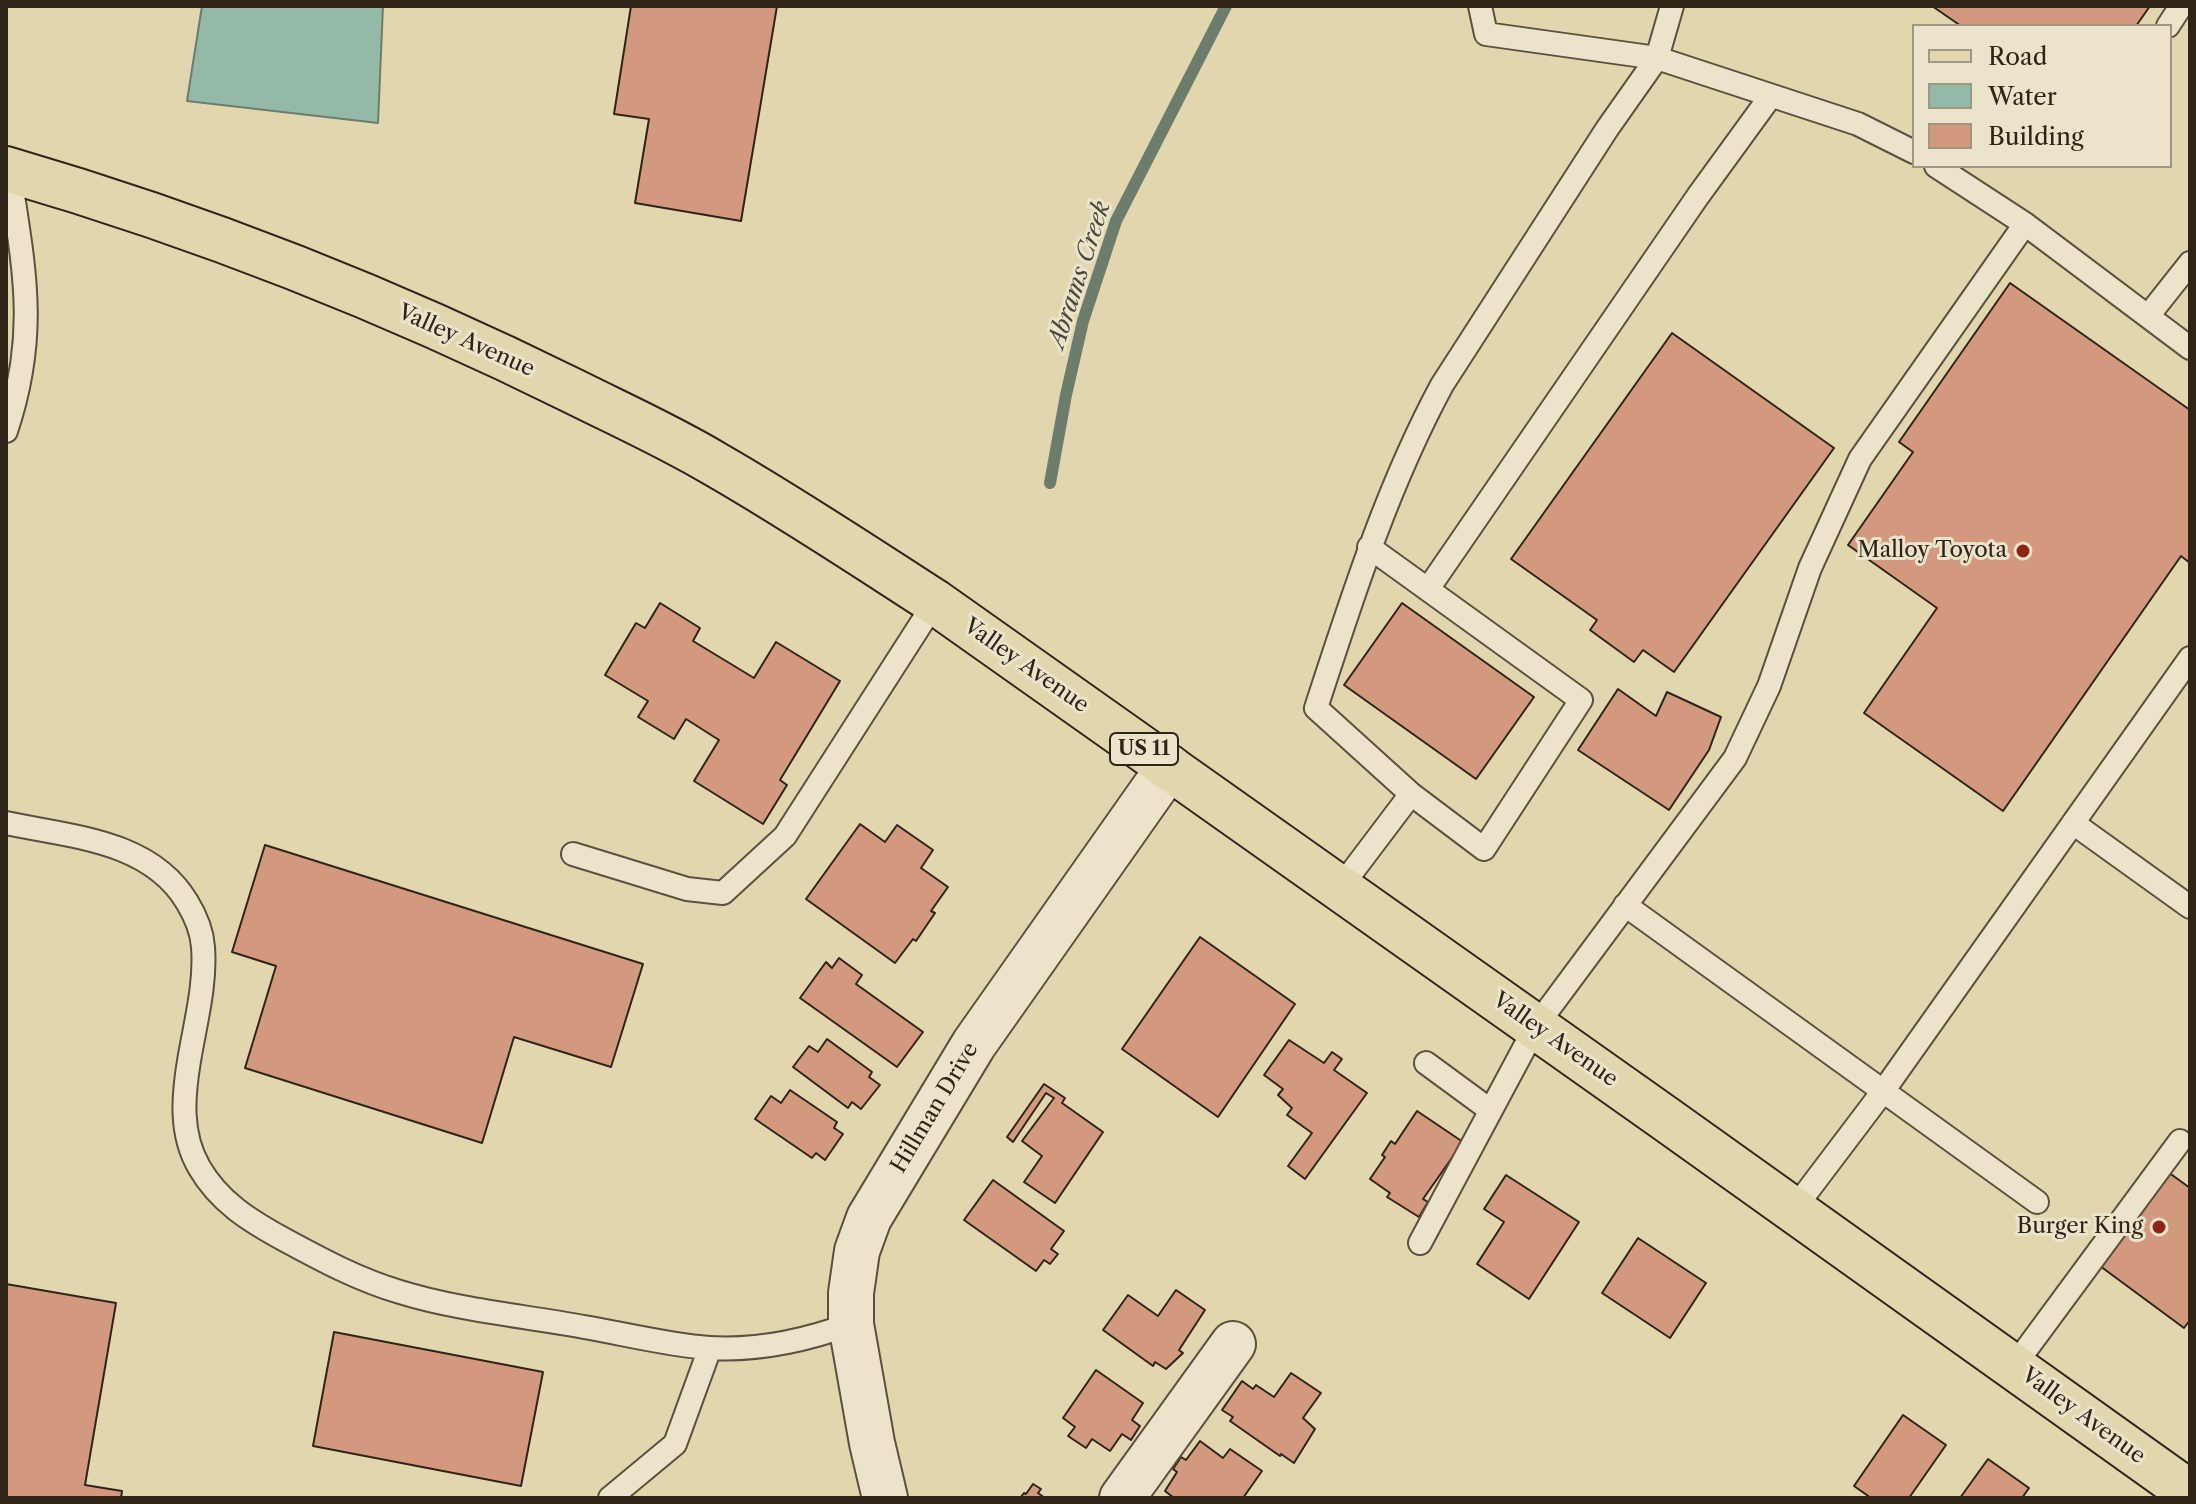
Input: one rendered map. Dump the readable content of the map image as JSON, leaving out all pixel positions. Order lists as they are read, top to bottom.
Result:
{
  "streets": {
    "main road": ["Valley Avenue", "US 11"],
    "street": ["Hillman Drive"]
  },
  "crossings": [
    ["Valley Avenue", "Hillman Drive"]
  ],
  "water": ["Abrams Creek"],
  "places": ["Malloy Toyota", "Burger King"],
  "legend": ["Road", "Water", "Building"]
}
